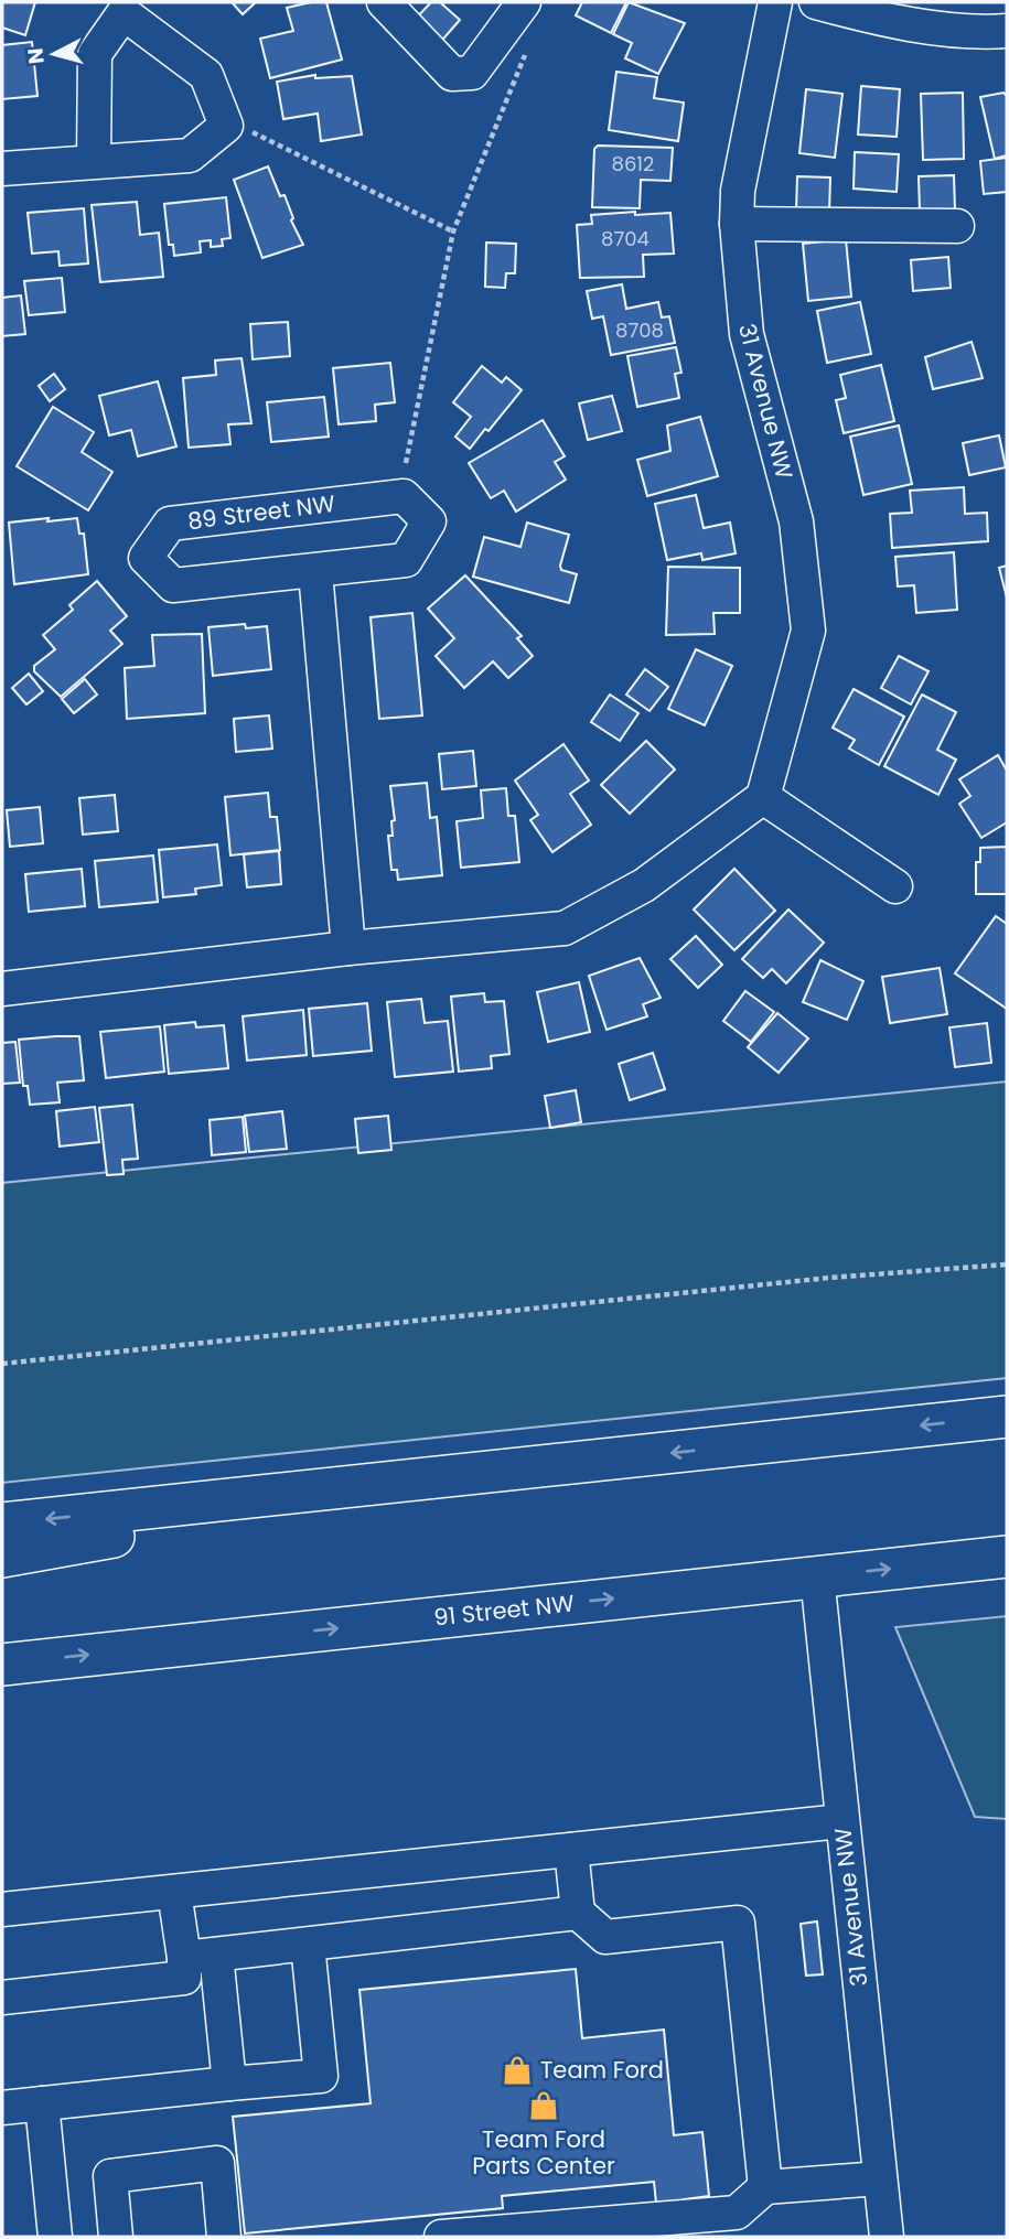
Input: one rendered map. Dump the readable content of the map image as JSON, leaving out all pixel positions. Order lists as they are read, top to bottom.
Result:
{
  "streets": {
    "main road": ["91 Street NW"],
    "street": ["31 Avenue NW", "89 Street NW"]
  },
  "crossings": [
    ["31 Avenue NW", "91 Street NW"]
  ],
  "places": {
    "shop": ["Team Ford", "Team Ford Parts Center"]
  },
  "house_numbers": ["8612", "8704", "8708"],
  "north": "left"
}
